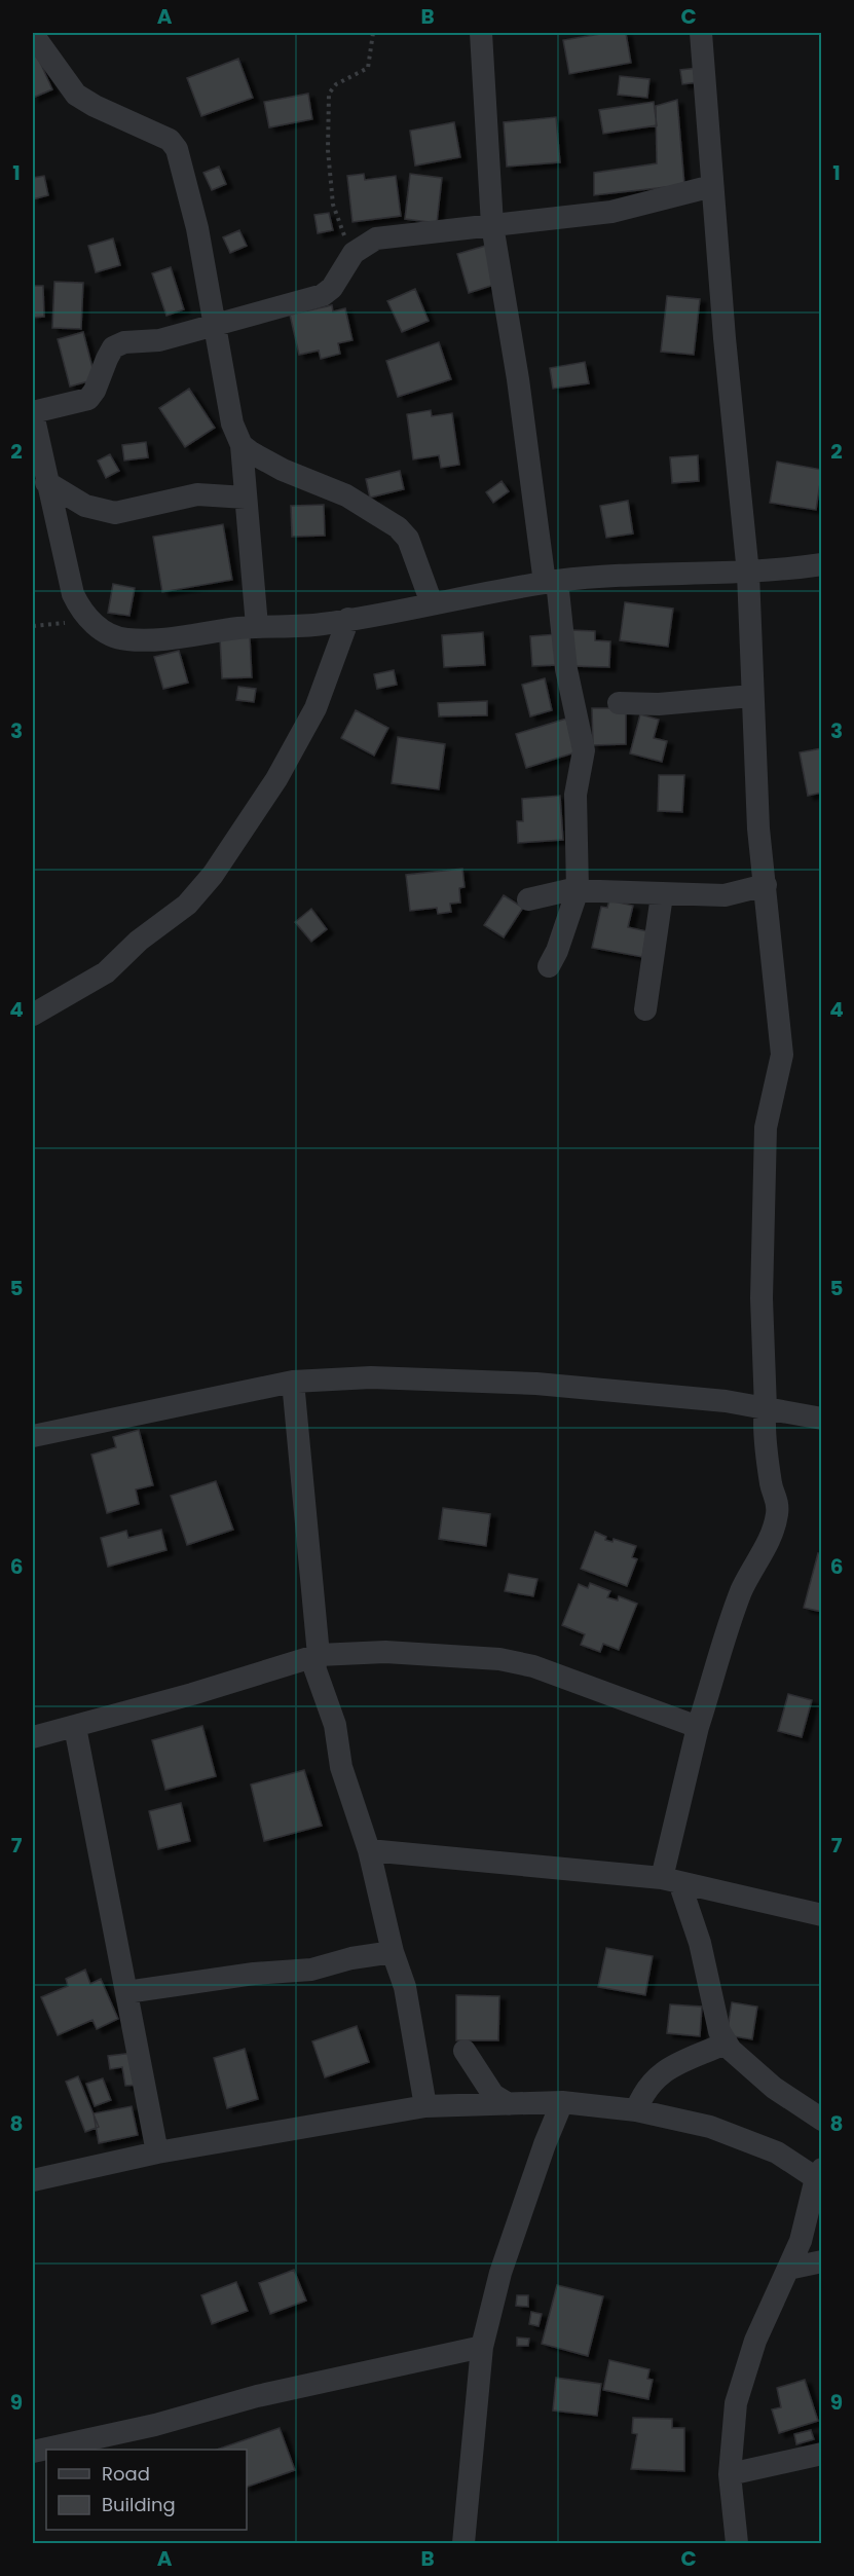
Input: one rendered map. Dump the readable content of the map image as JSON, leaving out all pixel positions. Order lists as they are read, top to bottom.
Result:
{
  "legend": ["Road", "Building"],
  "grid": {
    "columns": ["A", "B", "C"],
    "rows": [
      "1",
      "2",
      "3",
      "4",
      "5",
      "6",
      "7",
      "8",
      "9"
    ]
  }
}
